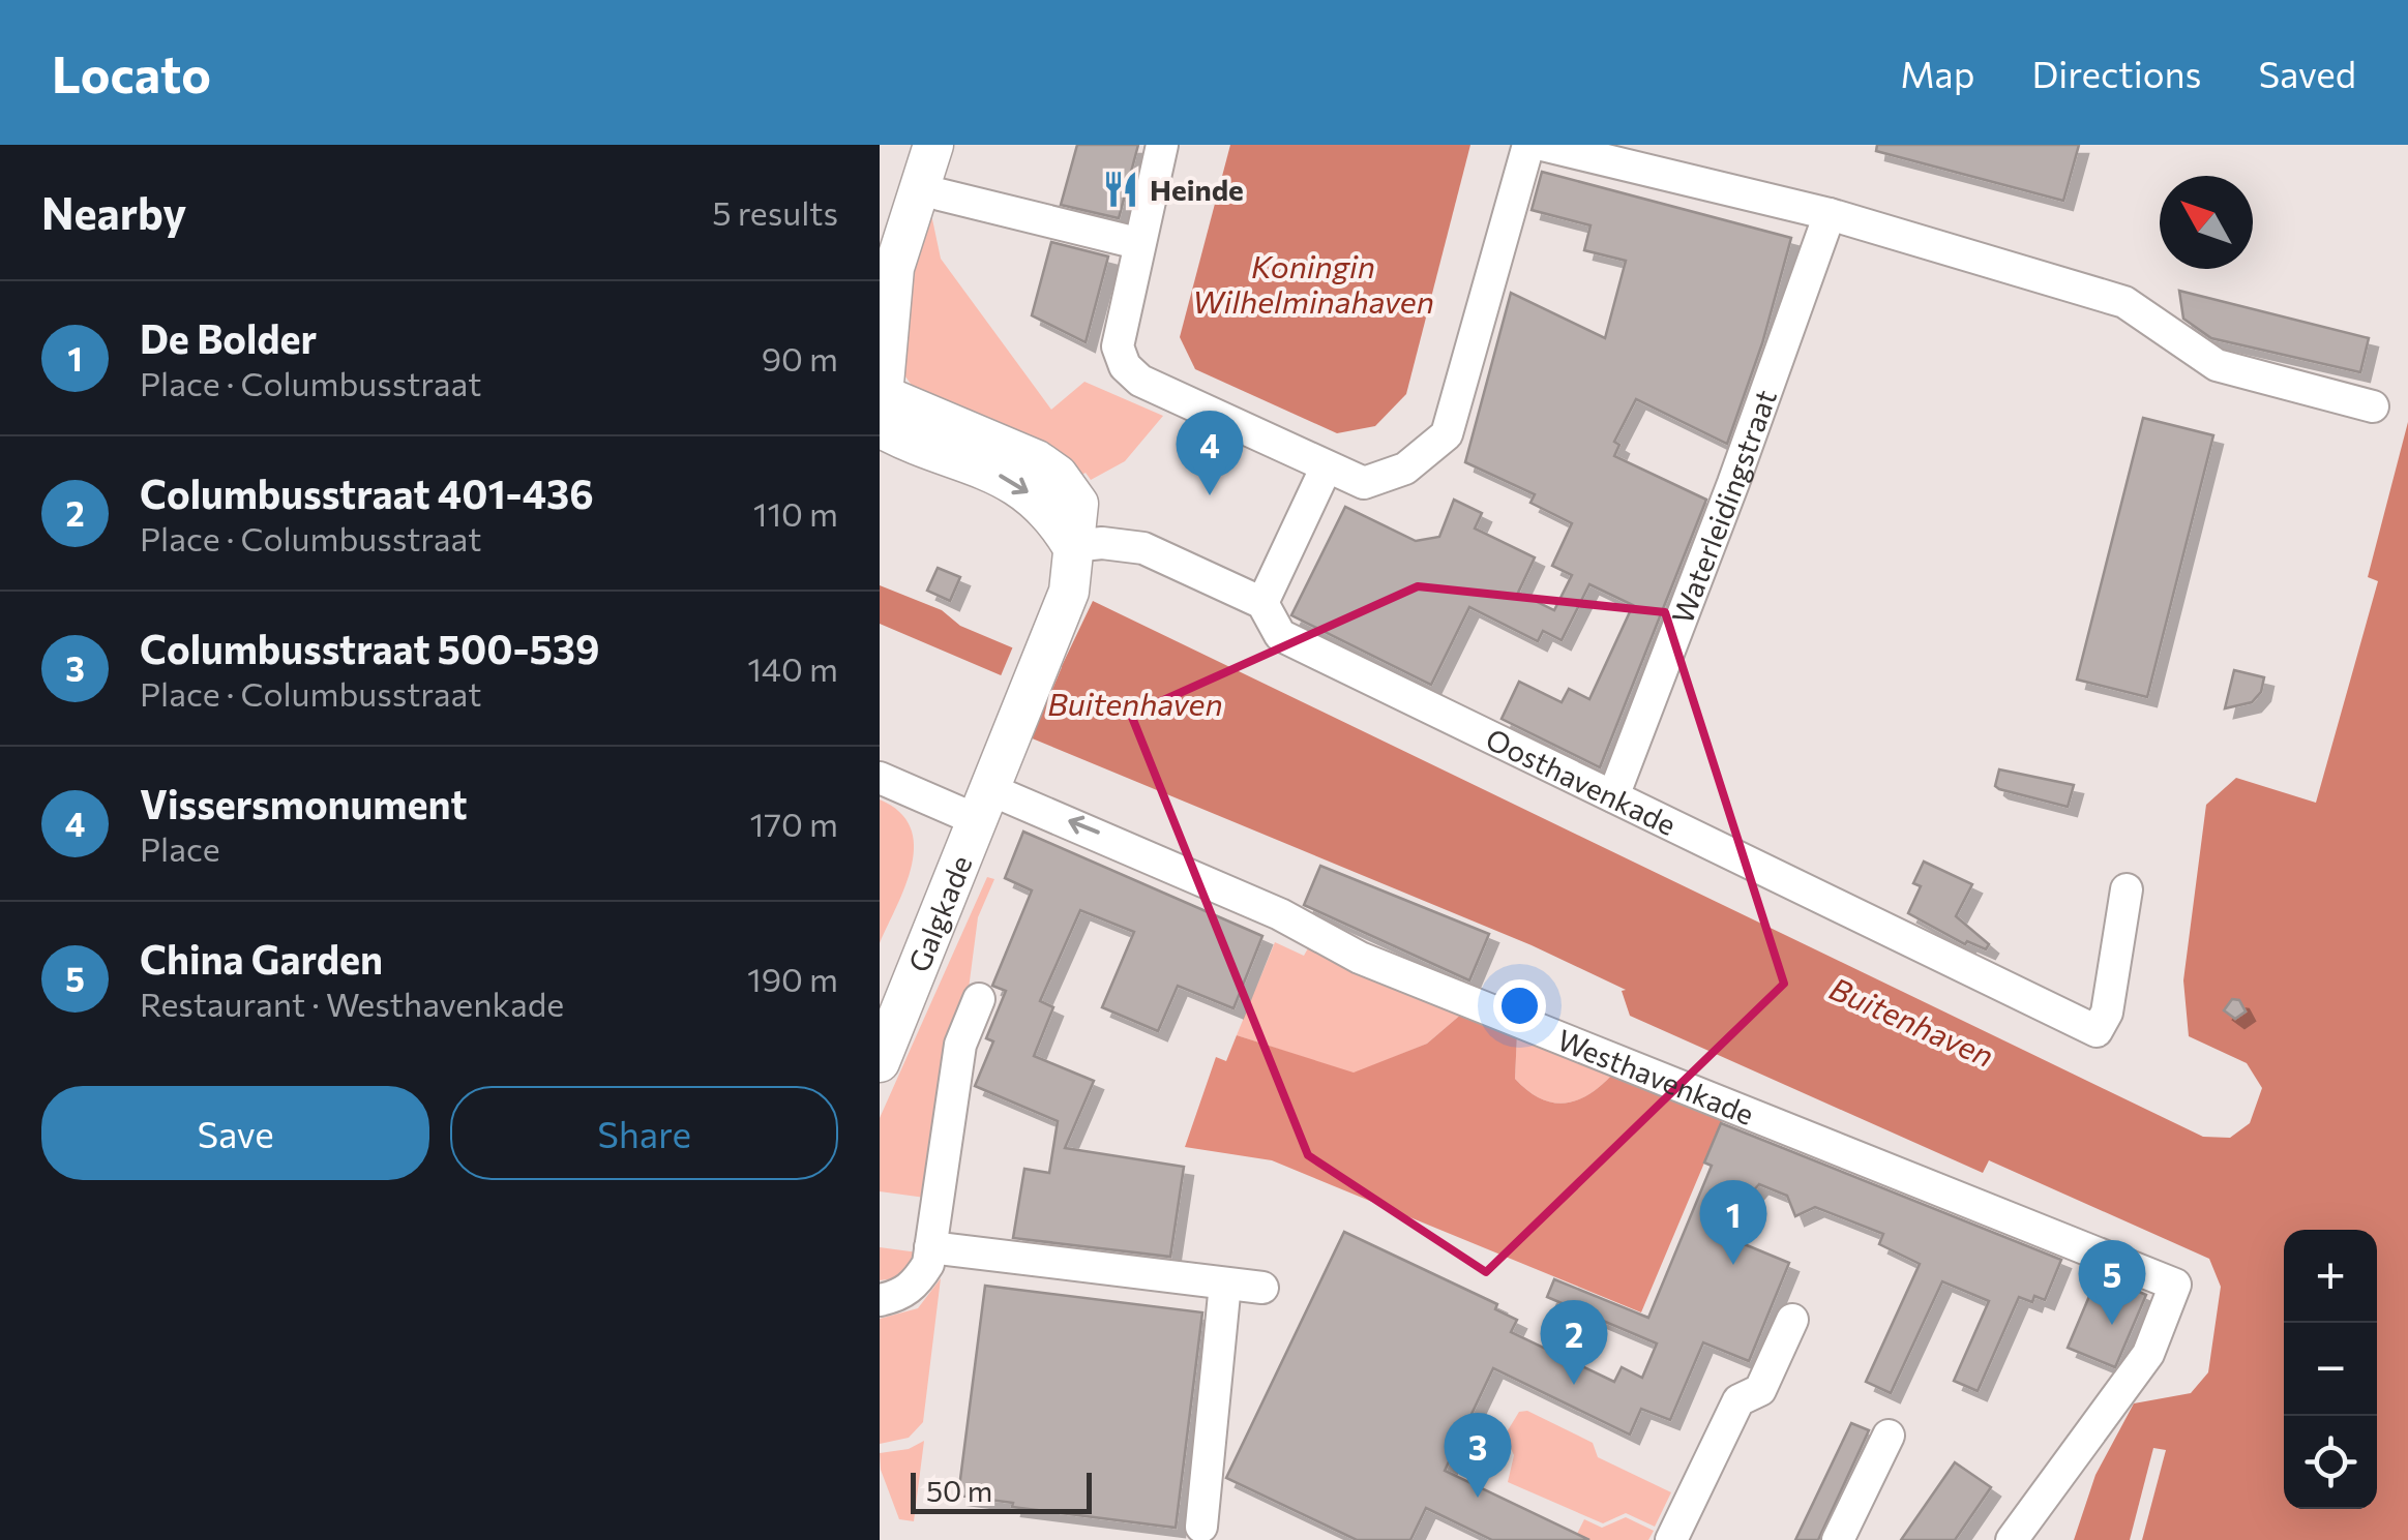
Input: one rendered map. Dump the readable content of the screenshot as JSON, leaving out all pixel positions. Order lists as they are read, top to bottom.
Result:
{
  "streets": {
    "main road": ["Galgkade"],
    "street": ["Waterleidingstraat", "Oosthavenkade", "Westhavenkade"]
  },
  "crossings": [
    ["Waterleidingstraat", "Oosthavenkade"],
    ["Galgkade", "Westhavenkade"]
  ],
  "water": ["Koningin Wilhelminahaven", "Buitenhaven"],
  "places": {
    "restaurant": ["Heinde"]
  },
  "scale_bar": "50 m",
  "north": "top left",
  "page": {
    "header": "Locato",
    "nav": ["Map", "Directions", "Saved"],
    "heading": ["Nearby", "5 results"],
    "list": [
      {
        "mark": "1",
        "name": "De Bolder",
        "note": "Place · Columbusstraat",
        "value": "90 m"
      },
      {
        "mark": "2",
        "name": "Columbusstraat 401-436",
        "note": "Place · Columbusstraat",
        "value": "110 m"
      },
      {
        "mark": "3",
        "name": "Columbusstraat 500-539",
        "note": "Place · Columbusstraat",
        "value": "140 m"
      },
      {
        "mark": "4",
        "name": "Vissersmonument",
        "note": "Place",
        "value": "170 m"
      },
      {
        "mark": "5",
        "name": "China Garden",
        "note": "Restaurant · Westhavenkade",
        "value": "190 m"
      }
    ],
    "pins": [
      "4",
      "1",
      "5",
      "2",
      "3"
    ],
    "buttons": ["Save", "Share"],
    "map_buttons": ["+", "−"],
    "scale": "50 m"
  }
}
